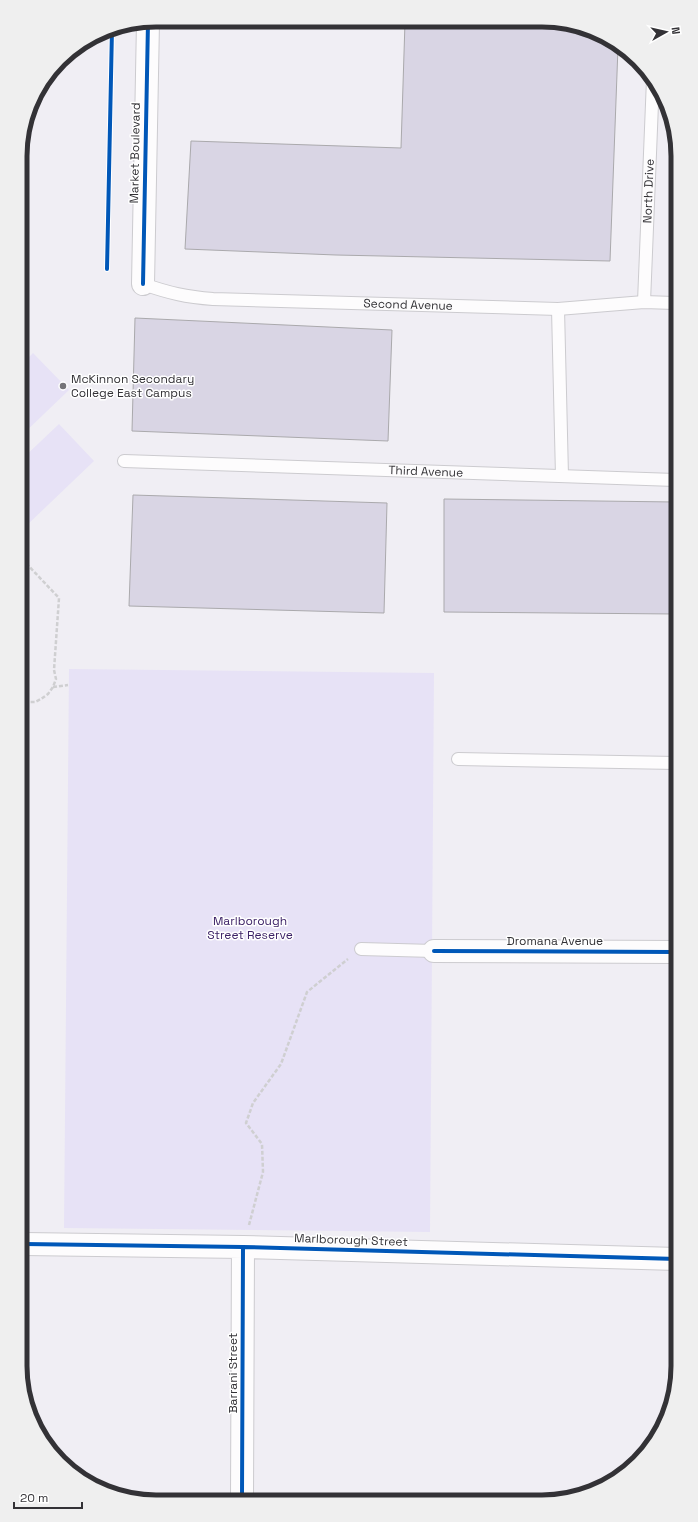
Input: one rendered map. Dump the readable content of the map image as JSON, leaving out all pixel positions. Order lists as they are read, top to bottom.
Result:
{
  "streets": {
    "street": [
      "Market Boulevard",
      "Dromana Avenue",
      "Marlborough Street",
      "Barrani Street"
    ],
    "lane": ["North Drive", "Second Avenue", "Third Avenue"]
  },
  "crossings": [
    ["Market Boulevard", "Second Avenue"],
    ["North Drive", "Second Avenue"],
    ["Marlborough Street", "Barrani Street"]
  ],
  "parks": ["Marlborough Street Reserve"],
  "places": ["McKinnon Secondary College East Campus"],
  "scale_bar": "20 m",
  "north": "right"
}
